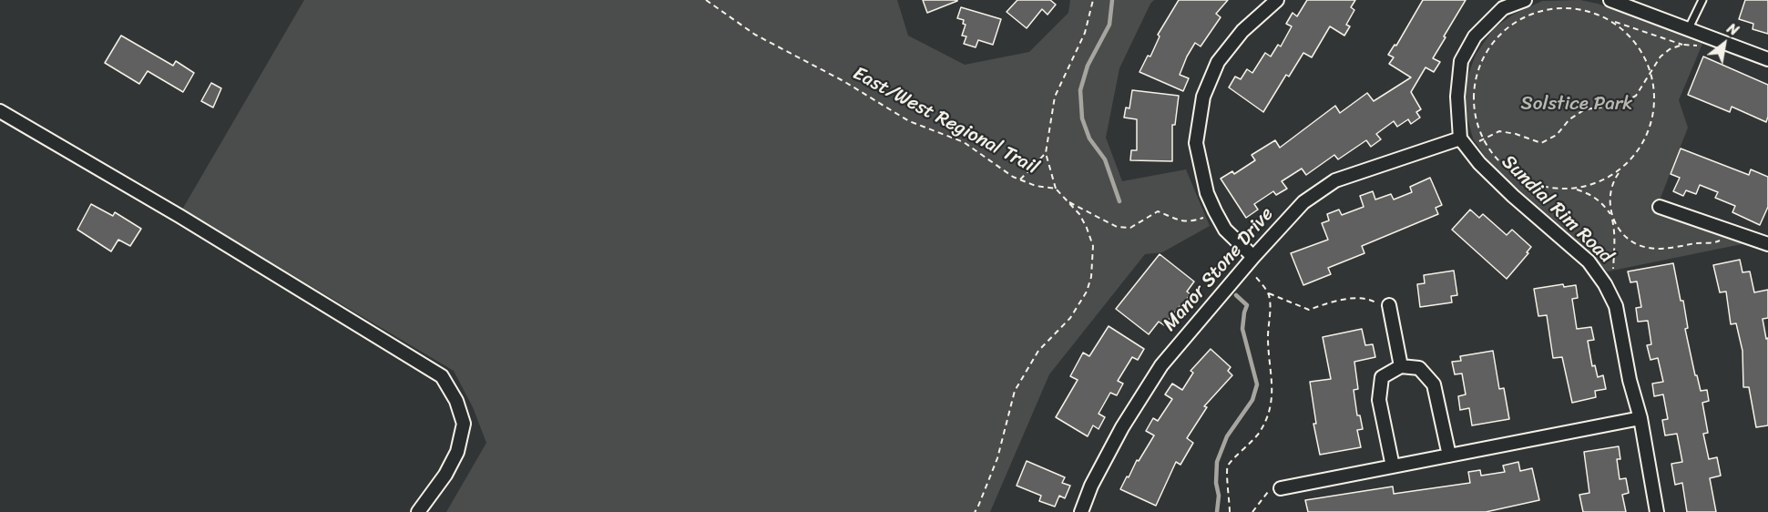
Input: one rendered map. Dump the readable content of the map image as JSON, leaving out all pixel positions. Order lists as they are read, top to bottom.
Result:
{
  "streets": {
    "street": ["Sundial Rim Road", "Manor Stone Drive"],
    "path": ["East/West Regional Trail"]
  },
  "crossings": [
    ["Sundial Rim Road", "Manor Stone Drive"]
  ],
  "parks": ["Solstice Park"],
  "north": "top right"
}
